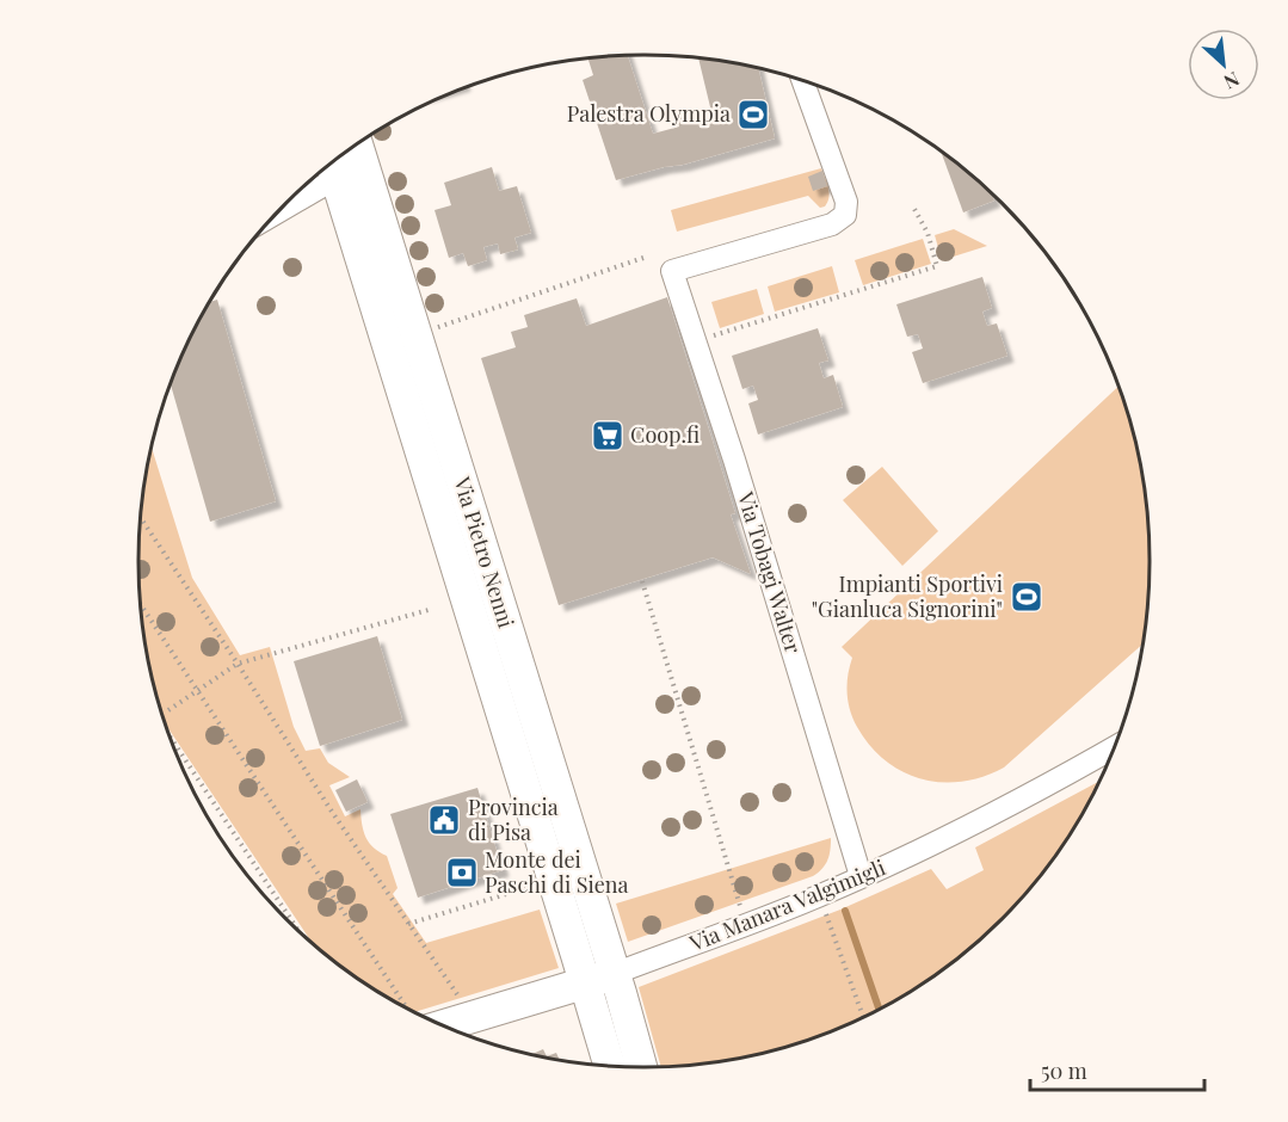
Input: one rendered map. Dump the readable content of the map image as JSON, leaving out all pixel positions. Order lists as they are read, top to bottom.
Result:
{
  "streets": {
    "main road": ["Via Pietro Nenni", "Via Manara Valgimigli"],
    "street": ["Via Tobagi Walter"]
  },
  "crossings": [
    ["Via Pietro Nenni", "Via Manara Valgimigli"],
    ["Via Tobagi Walter", "Via Manara Valgimigli"]
  ],
  "places": {
    "sports": ["Palestra Olympia", "Impianti Sportivi \"Gianluca Signorini\""],
    "supermarket": ["Coop.fi"],
    "public building": ["Provincia di Pisa"],
    "bank": ["Monte dei Paschi di Siena"]
  },
  "scale_bar": "50 m",
  "north": "bottom right"
}
